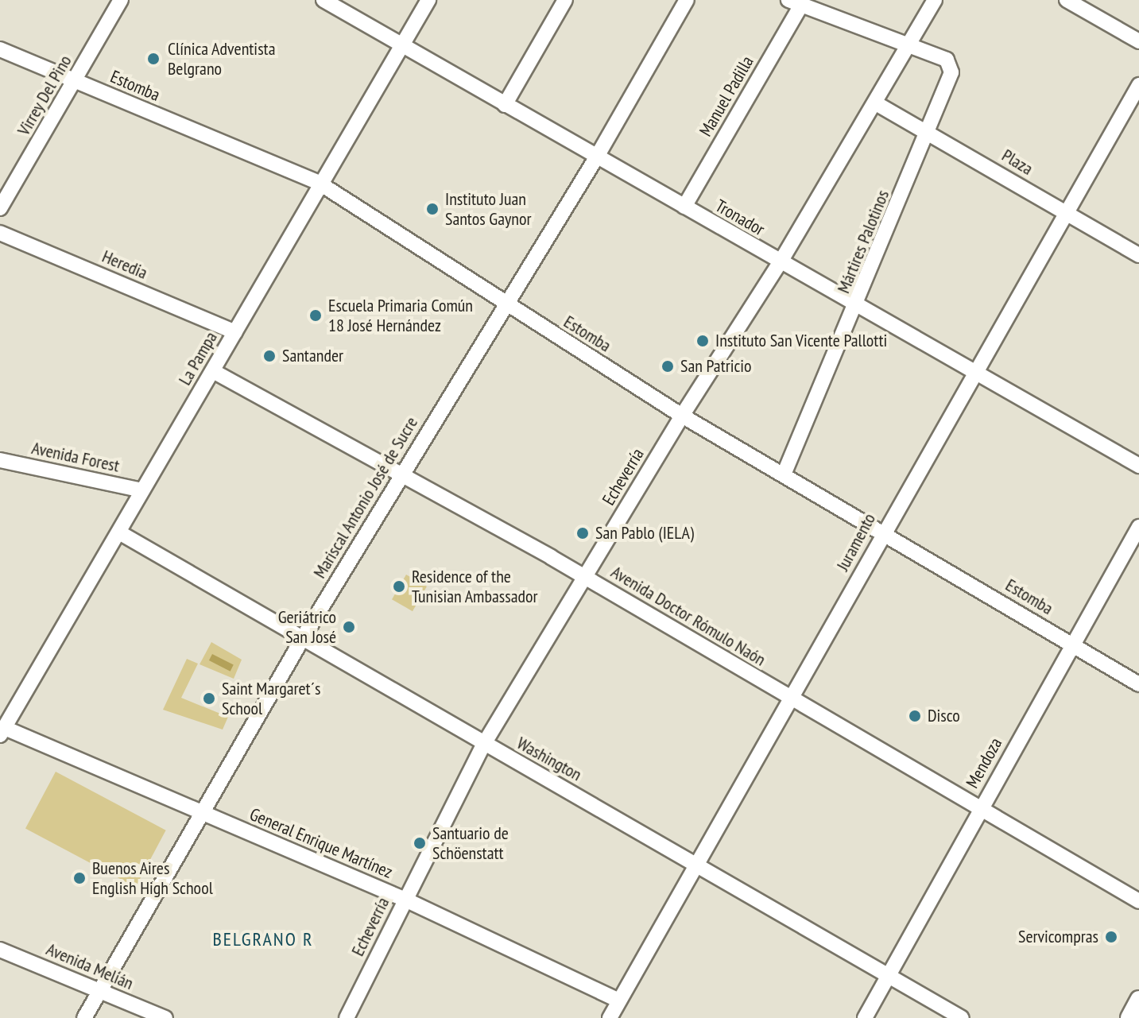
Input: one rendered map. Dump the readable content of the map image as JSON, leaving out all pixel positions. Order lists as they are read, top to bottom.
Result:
{
  "streets": {
    "street": [
      "Estomba",
      "Virrey Del Pino",
      "Manuel Padilla",
      "Plaza",
      "Tronador",
      "Mártires Palotinos",
      "Heredia",
      "La Pampa",
      "Avenida Forest",
      "Echeverría",
      "Mariscal Antonio José de Sucre",
      "Juramento",
      "Avenida Doctor Rómulo Naón",
      "Washington",
      "Mendoza",
      "General Enrique Martínez",
      "Avenida Melián"
    ]
  },
  "crossings": [
    ["Estomba", "Virrey Del Pino"],
    ["Estomba", "Mártires Palotinos"],
    ["Estomba", "La Pampa"],
    ["Estomba", "Echeverría"],
    ["Estomba", "Mariscal Antonio José de Sucre"],
    ["Estomba", "Juramento"],
    ["Estomba", "Mendoza"],
    ["Manuel Padilla", "Tronador"],
    ["Plaza", "Mártires Palotinos"],
    ["Plaza", "Echeverría"],
    ["Plaza", "Juramento"],
    ["Tronador", "Mártires Palotinos"],
    ["Tronador", "La Pampa"],
    ["Tronador", "Echeverría"],
    ["Tronador", "Mariscal Antonio José de Sucre"],
    ["Tronador", "Juramento"],
    ["Mártires Palotinos", "Echeverría"],
    ["Heredia", "La Pampa"],
    ["La Pampa", "Avenida Forest"],
    ["La Pampa", "Avenida Doctor Rómulo Naón"],
    ["La Pampa", "Washington"],
    ["La Pampa", "General Enrique Martínez"],
    ["Echeverría", "Avenida Doctor Rómulo Naón"],
    ["Echeverría", "Washington"],
    ["Echeverría", "General Enrique Martínez"],
    ["Mariscal Antonio José de Sucre", "Avenida Doctor Rómulo Naón"],
    ["Mariscal Antonio José de Sucre", "Washington"],
    ["Mariscal Antonio José de Sucre", "General Enrique Martínez"],
    ["Mariscal Antonio José de Sucre", "Avenida Melián"],
    ["Juramento", "Avenida Doctor Rómulo Naón"],
    ["Juramento", "Washington"],
    ["Juramento", "General Enrique Martínez"],
    ["Avenida Doctor Rómulo Naón", "Mendoza"],
    ["Washington", "Mendoza"]
  ],
  "districts": ["BELGRANO R"],
  "places": [
    "Clínica Adventista Belgrano",
    "Instituto Juan Santos Gaynor",
    "Escuela Primaria Común 18 José Hernández",
    "Instituto San Vicente Pallotti",
    "Santander",
    "San Patricio",
    "San Pablo (IELA)",
    "Residence of the Tunisian Ambassador",
    "Geriátrico San José",
    "Saint Margaret´s School",
    "Disco",
    "Santuario de Schöenstatt",
    "Buenos Aires English High School",
    "Servicompras"
  ]
}
